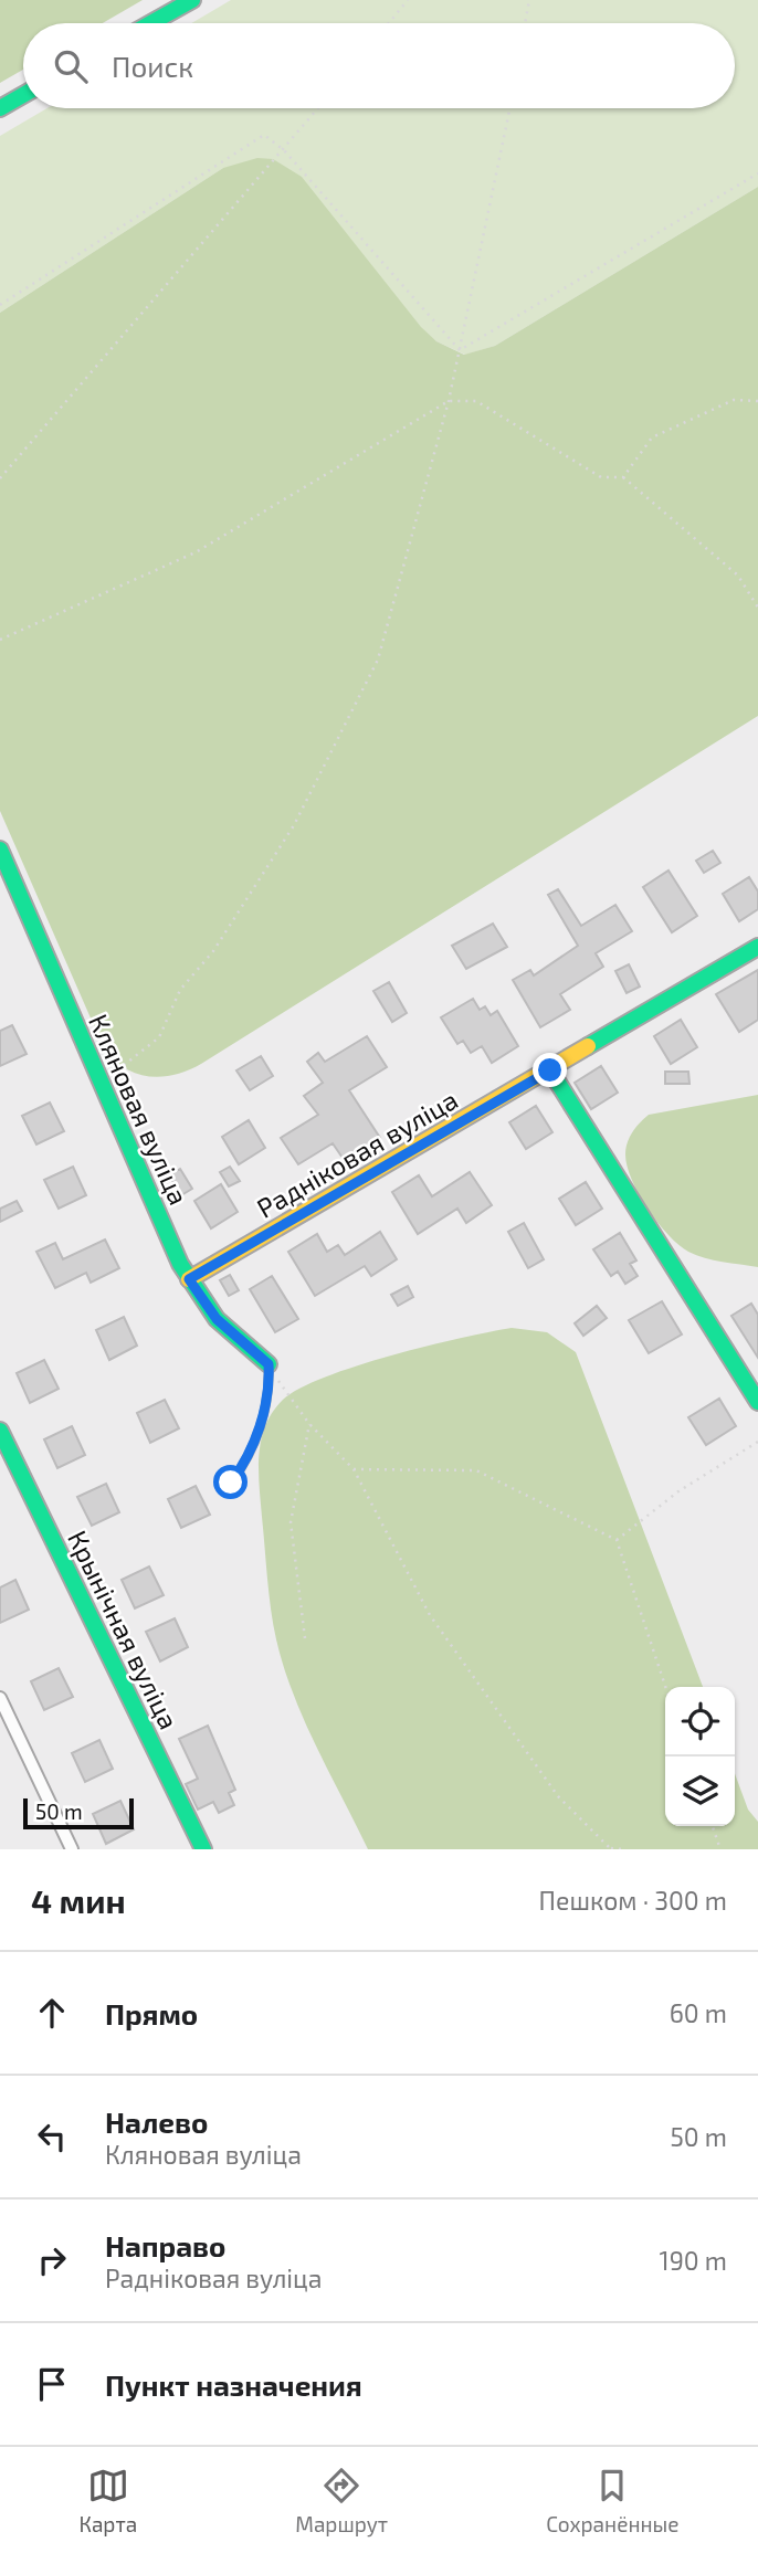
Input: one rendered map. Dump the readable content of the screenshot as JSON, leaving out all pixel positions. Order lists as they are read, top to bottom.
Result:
{
  "streets": {
    "street": ["Кляновая вуліца", "Радніковая вуліца", "Крынічная вуліца"]
  },
  "crossings": [
    ["Кляновая вуліца", "Радніковая вуліца"]
  ],
  "scale_bar": "50 m",
  "page": {
    "search": "Поиск",
    "scale": "50 m",
    "heading": ["4 мин", "Пешком · 300 m"],
    "list": [
      ["Прямо", "60 m"],
      ["Налево", "Кляновая вуліца", "50 m"],
      ["Направо", "Радніковая вуліца", "190 m"],
      "Пункт назначения"
    ],
    "nav": ["Карта", "Маршрут", "Сохранённые"]
  }
}
